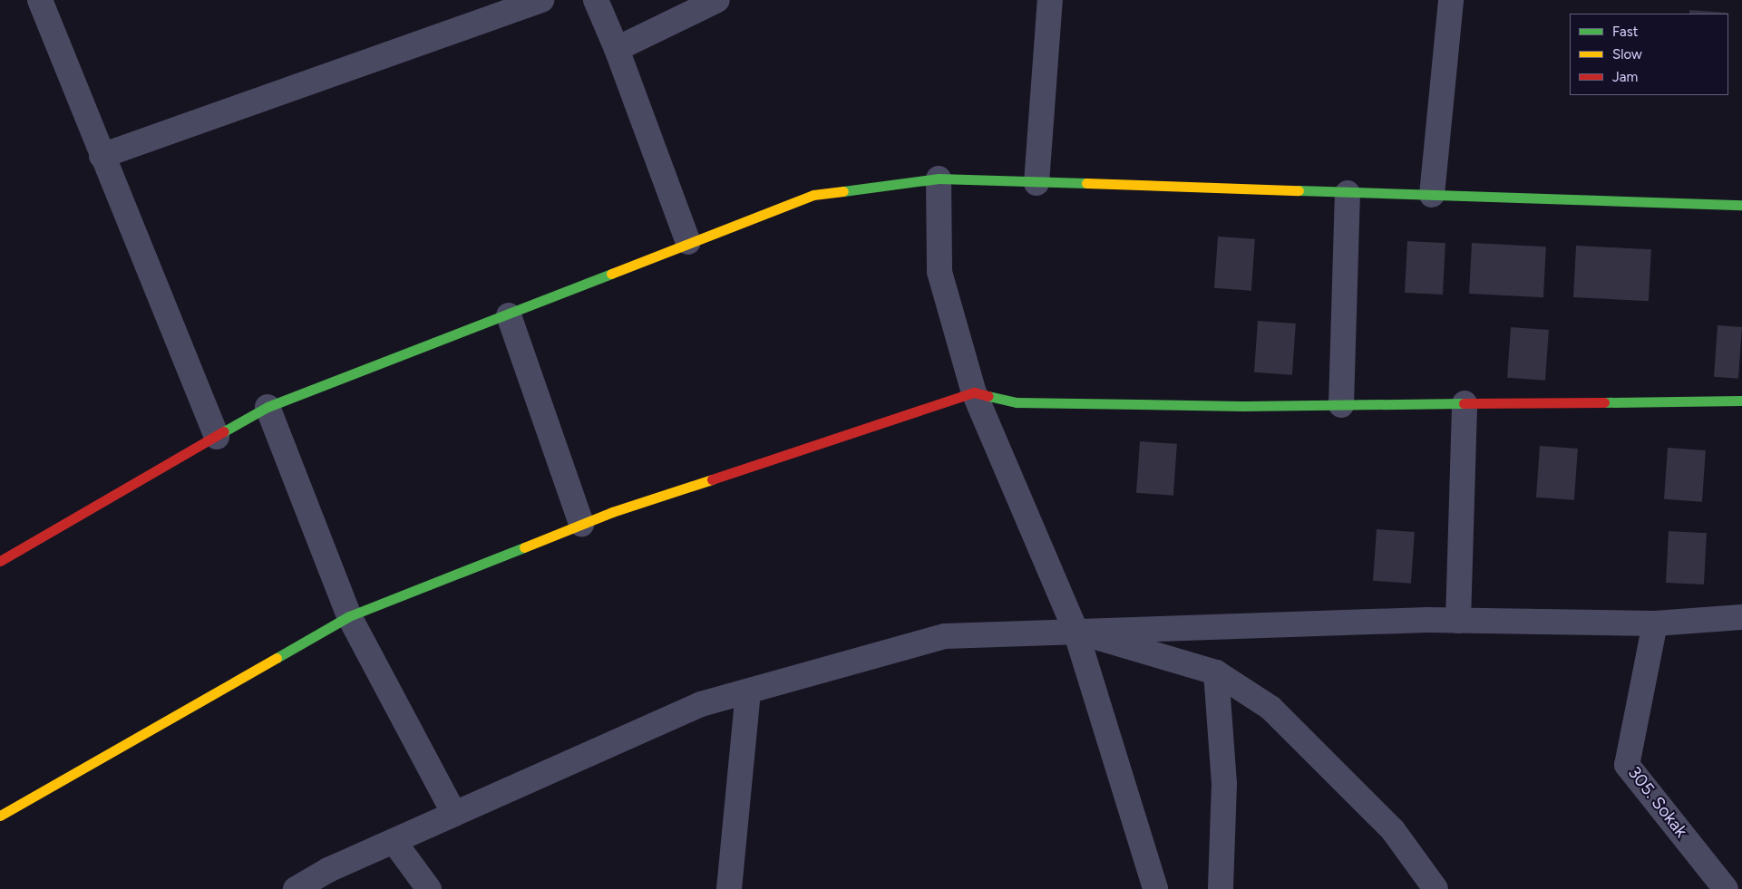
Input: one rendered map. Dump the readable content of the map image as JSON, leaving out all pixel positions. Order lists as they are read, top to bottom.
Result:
{
  "streets": {
    "street": ["305. Sokak"]
  },
  "legend": ["Fast", "Slow", "Jam"]
}
